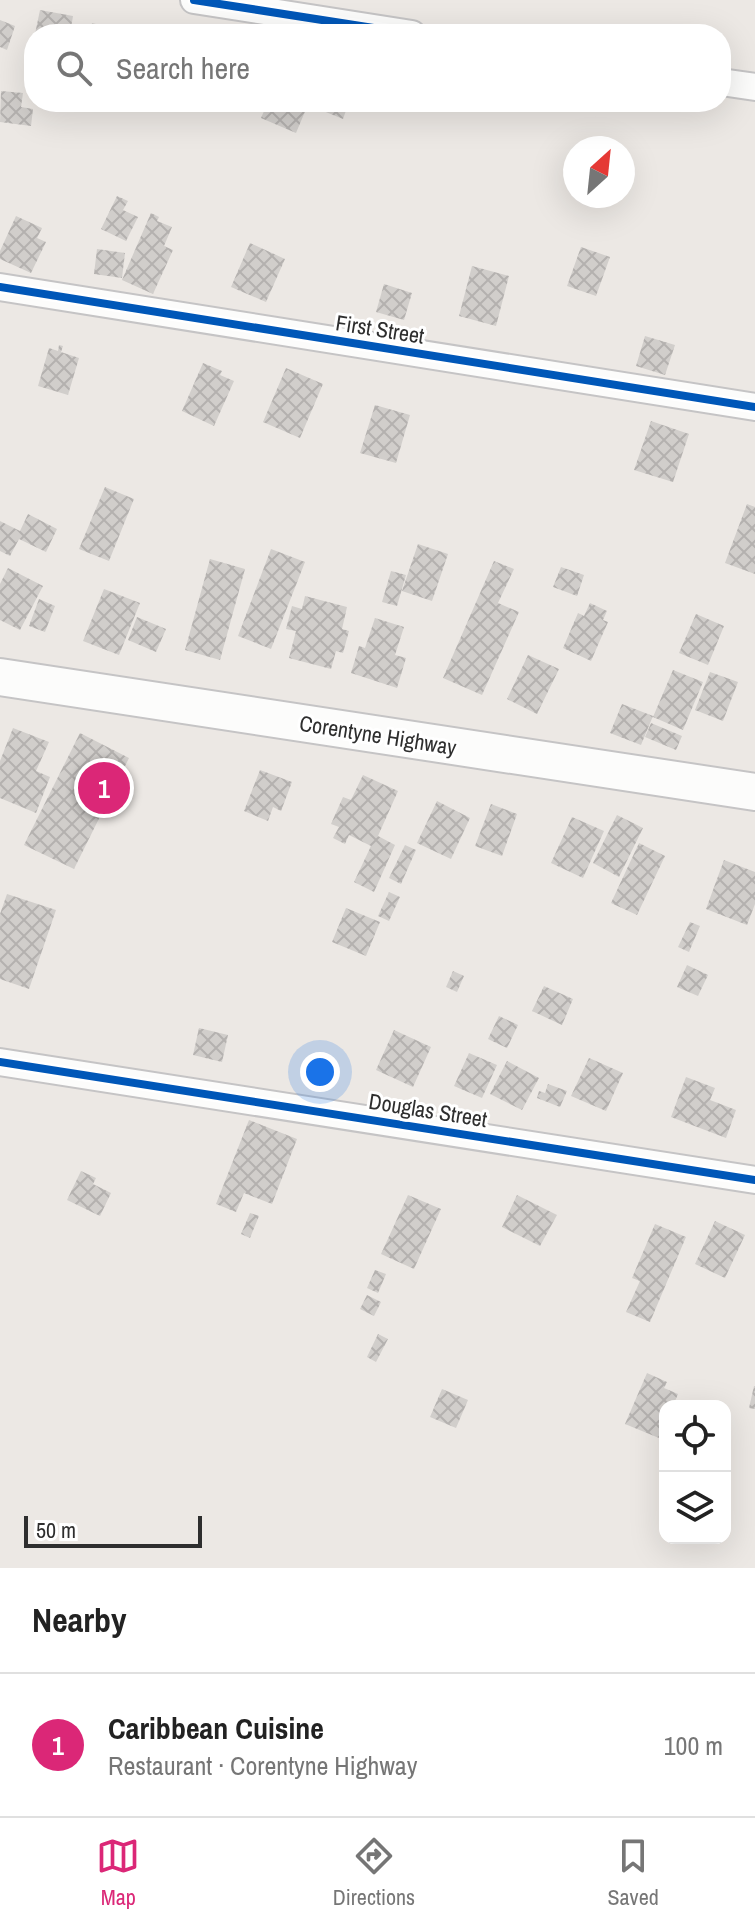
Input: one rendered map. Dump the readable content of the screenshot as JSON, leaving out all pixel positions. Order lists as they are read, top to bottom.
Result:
{
  "streets": {
    "main road": ["Corentyne Highway"],
    "street": ["First Street", "Douglas Street"]
  },
  "scale_bar": "50 m",
  "north": "top right",
  "page": {
    "search": "Search here",
    "pins": "1",
    "scale": "50 m",
    "heading": "Nearby",
    "list": [
      {
        "mark": "1",
        "name": "Caribbean Cuisine",
        "note": "Restaurant · Corentyne Highway",
        "value": "100 m"
      }
    ],
    "nav": ["Map", "Directions", "Saved"]
  }
}
